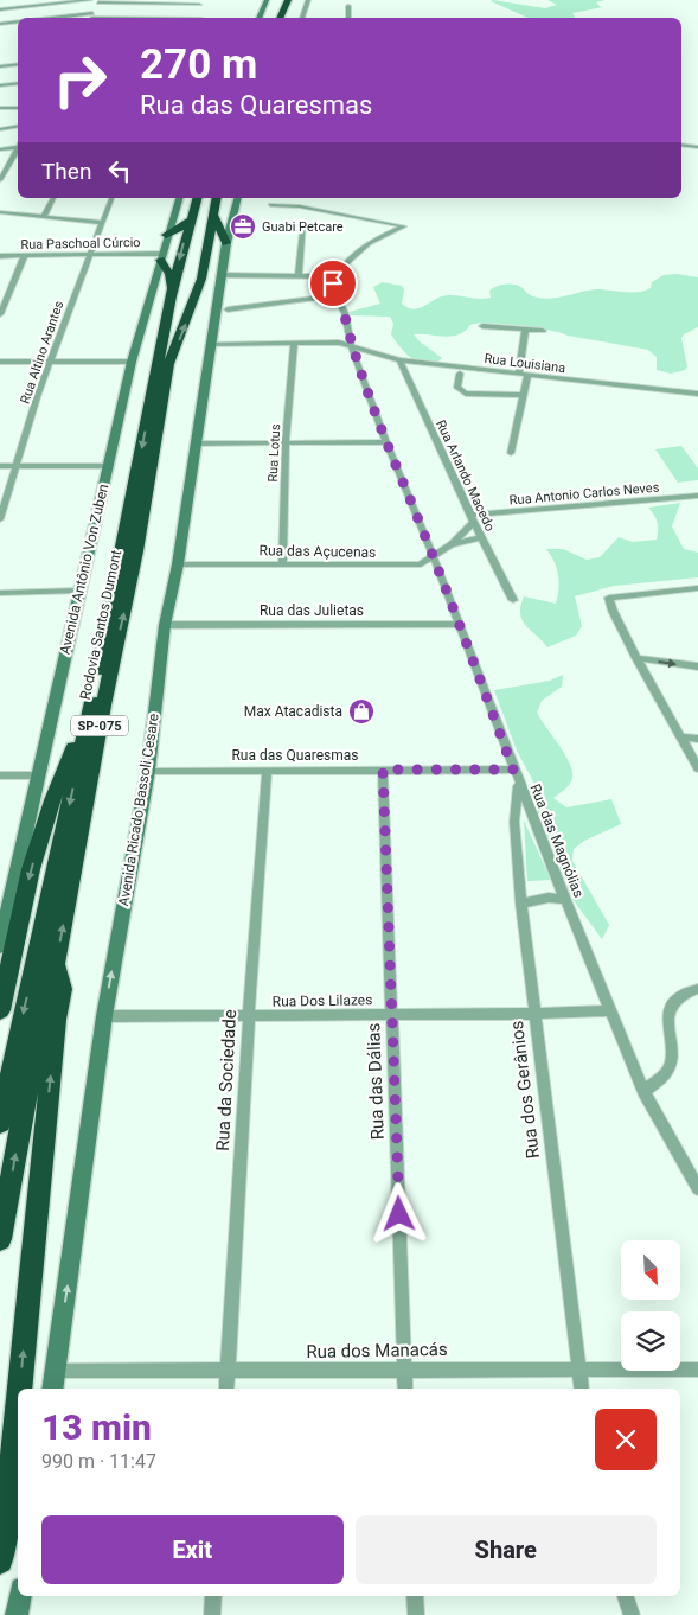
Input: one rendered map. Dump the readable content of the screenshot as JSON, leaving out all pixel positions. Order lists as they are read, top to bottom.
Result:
{
  "streets": {
    "highway": ["Rodovia Santos Dumont", "SP-075"],
    "street": [
      "Rua Paschoal Cúrcio",
      "Rua Altino Arantes",
      "Rua Louisiana",
      "Rua Lotus",
      "Rua Arlando Macedo",
      "Rua Antonio Carlos Neves",
      "Rua das Açucenas",
      "Avenida Antônio Von Zuben",
      "Rua das Julietas",
      "Rua das Quaresmas",
      "Avenida Ricado Bassoli Cesare",
      "Rua das Magnólias",
      "Rua Dos Lilazes",
      "Rua da Sociedade",
      "Rua das Dálias",
      "Rua dos Gerânios",
      "Rua dos Manacás"
    ]
  },
  "crossings": [
    ["Rua Paschoal Cúrcio", "Rua Altino Arantes"],
    ["Rua Paschoal Cúrcio", "Avenida Antônio Von Zuben"],
    ["Rua Louisiana", "Rua Lotus"],
    ["Rua Louisiana", "Rua Arlando Macedo"],
    ["Rua Louisiana", "Avenida Ricado Bassoli Cesare"],
    ["Rua Louisiana", "Rua das Magnólias"],
    ["Rua Lotus", "Rua das Açucenas"],
    ["Rua Arlando Macedo", "Rua Antonio Carlos Neves"],
    ["Rua Arlando Macedo", "Rua das Açucenas"],
    ["Rua Antonio Carlos Neves", "Rua das Açucenas"],
    ["Rua das Açucenas", "Avenida Ricado Bassoli Cesare"],
    ["Rua das Açucenas", "Rua das Magnólias"],
    ["Rua das Julietas", "Avenida Ricado Bassoli Cesare"],
    ["Rua das Julietas", "Rua das Magnólias"],
    ["Rua das Quaresmas", "Avenida Ricado Bassoli Cesare"],
    ["Rua das Quaresmas", "Rua das Magnólias"],
    ["Rua das Quaresmas", "Rua da Sociedade"],
    ["Rua das Quaresmas", "Rua das Dálias"],
    ["Rua das Quaresmas", "Rua dos Gerânios"],
    ["Avenida Ricado Bassoli Cesare", "Rua Dos Lilazes"],
    ["Avenida Ricado Bassoli Cesare", "Rua dos Manacás"],
    ["Rua das Magnólias", "Rua Dos Lilazes"],
    ["Rua das Magnólias", "Rua dos Gerânios"],
    ["Rua Dos Lilazes", "Rua da Sociedade"],
    ["Rua Dos Lilazes", "Rua das Dálias"],
    ["Rua Dos Lilazes", "Rua dos Gerânios"],
    ["Rua da Sociedade", "Rua dos Manacás"],
    ["Rua das Dálias", "Rua dos Manacás"],
    ["Rua dos Gerânios", "Rua dos Manacás"]
  ],
  "one_way": ["Avenida Ricado Bassoli Cesare"],
  "places": {
    "office": ["Guabi Petcare"],
    "shop": ["Max Atacadista"]
  },
  "north": "bottom right",
  "page": {
    "turn": ["270 m", "Rua das Quaresmas"],
    "then": "Then",
    "heading": ["13 min", "990 m · 11:47"],
    "buttons": ["Exit", "Share"]
  }
}
